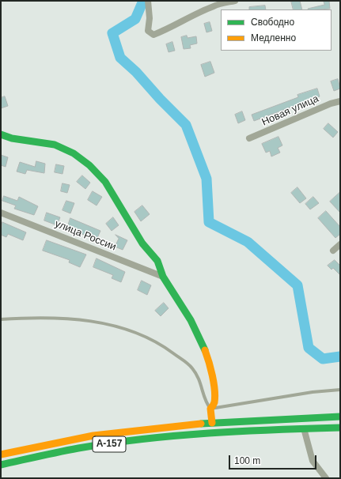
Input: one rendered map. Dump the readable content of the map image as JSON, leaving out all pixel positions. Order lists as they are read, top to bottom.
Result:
{
  "streets": {
    "main road": ["А-157"],
    "street": ["Новая улица", "улица России"]
  },
  "legend": ["Свободно", "Медленно"],
  "scale_bar": "100 m"
}
